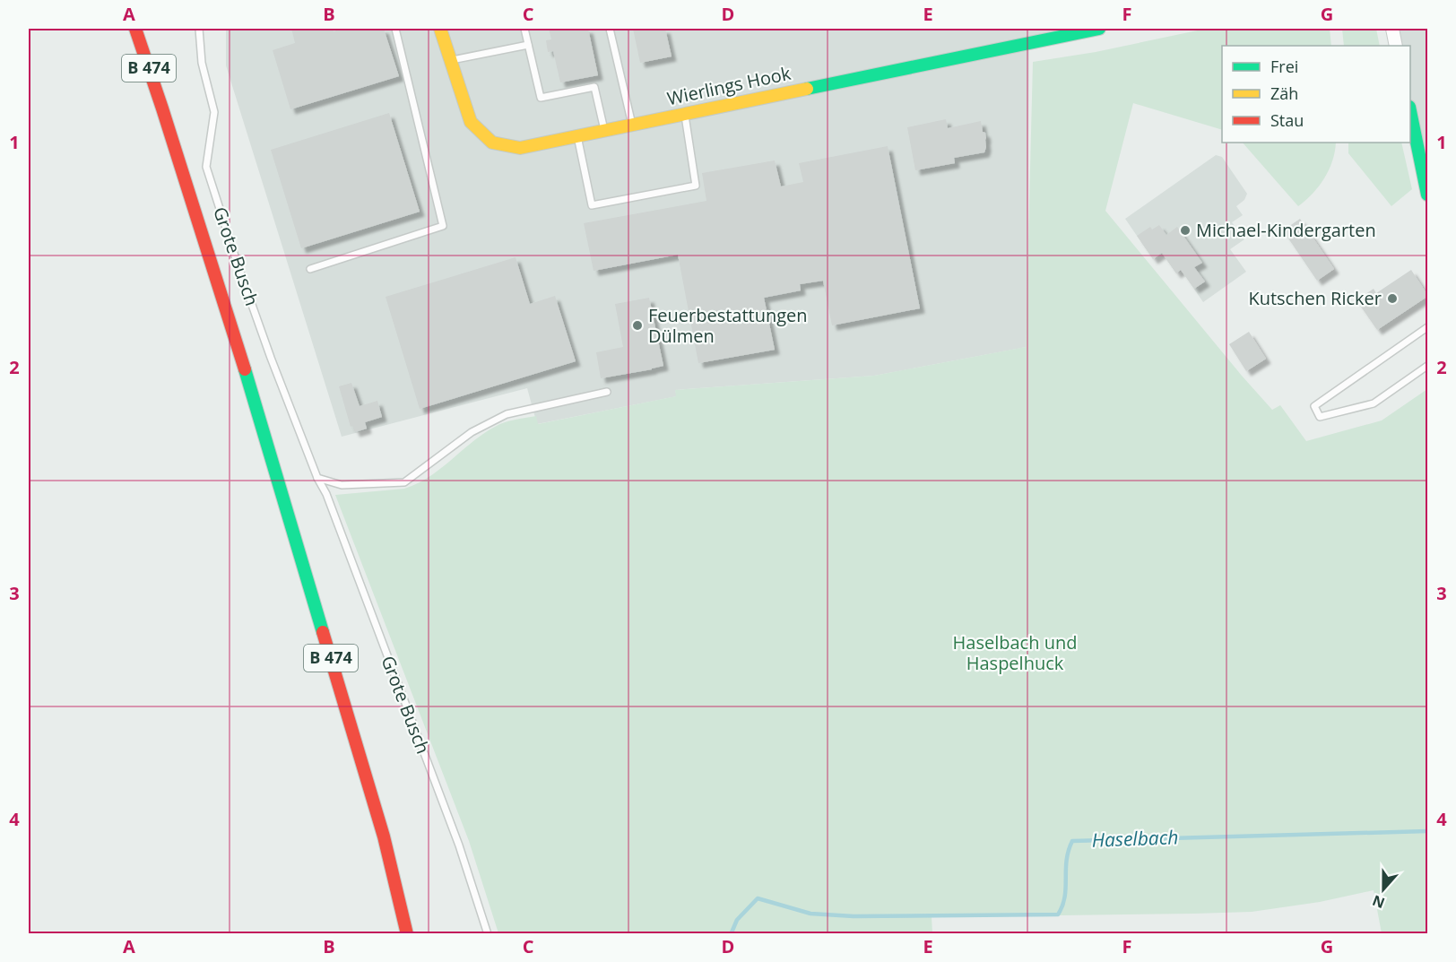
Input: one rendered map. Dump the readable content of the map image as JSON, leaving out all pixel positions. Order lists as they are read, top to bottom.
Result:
{
  "streets": {
    "main road": ["B 474", "Wierlings Hook"],
    "lane": ["Grote Busch"]
  },
  "water": ["Haselbach"],
  "parks": ["Haselbach und Haspelhuck"],
  "places": ["Michael-Kindergarten", "Kutschen Ricker", "Feuerbestattungen Dülmen"],
  "legend": ["Frei", "Zäh", "Stau"],
  "north": "bottom",
  "grid": {
    "columns": [
      "A",
      "B",
      "C",
      "D",
      "E",
      "F",
      "G"
    ],
    "rows": [
      "1",
      "2",
      "3",
      "4"
    ]
  }
}
